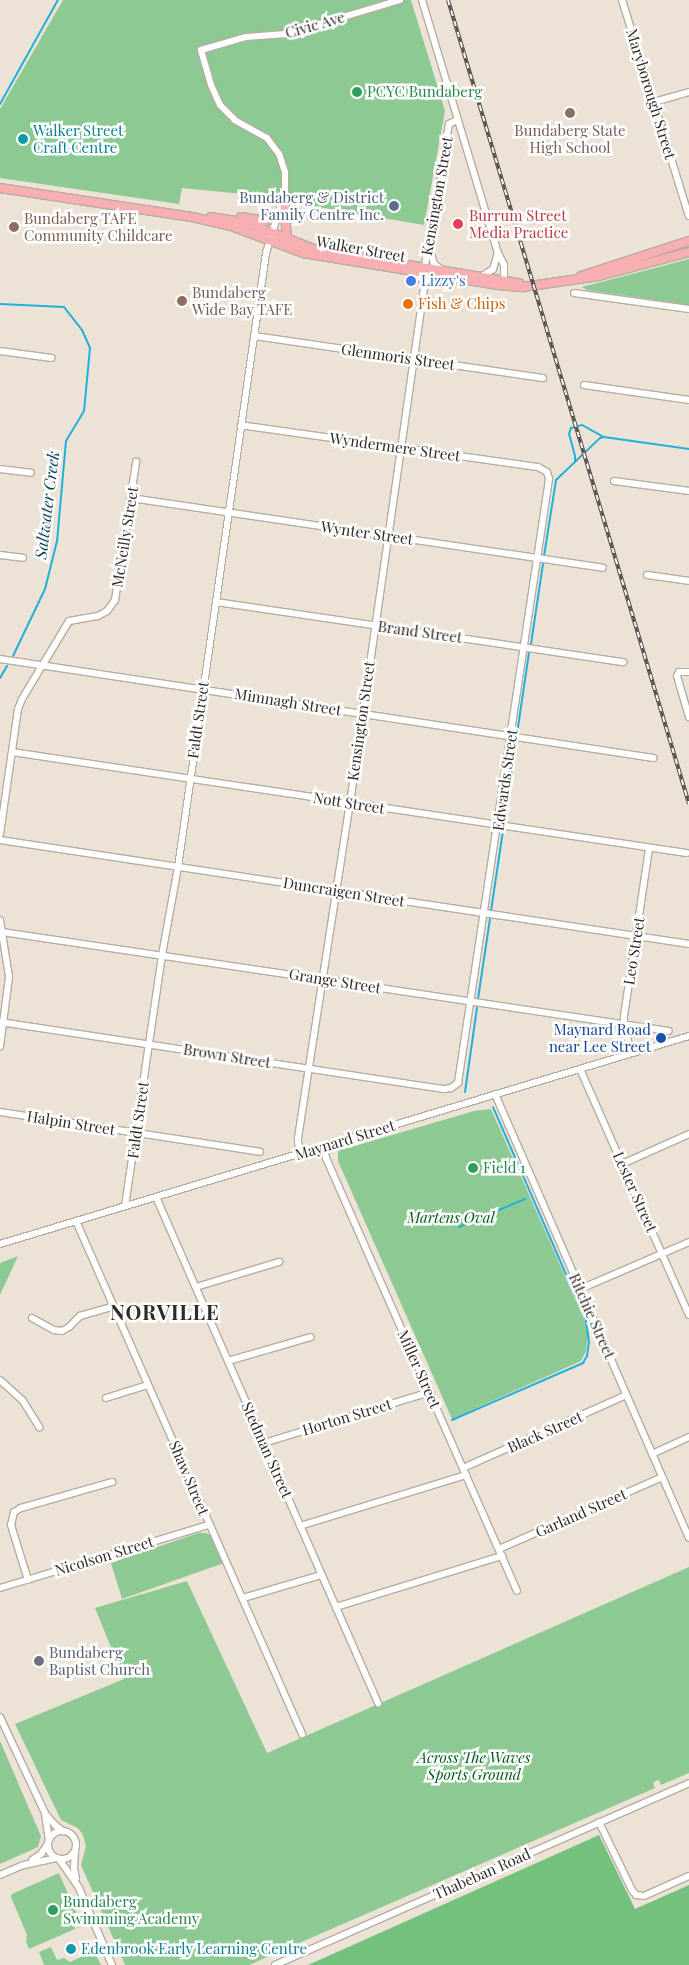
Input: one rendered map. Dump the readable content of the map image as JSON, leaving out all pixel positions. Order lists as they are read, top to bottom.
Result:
{
  "streets": {
    "main road": ["Walker Street"],
    "street": [
      "Civic Ave",
      "Maryborough Street",
      "Kensington Street",
      "Glenmoris Street",
      "Wyndermere Street",
      "Wynter Street",
      "McNeilly Street",
      "Brand Street",
      "Mimnagh Street",
      "Faldt Street",
      "Edwards Street",
      "Nott Street",
      "Duncraigen Street",
      "Leo Street",
      "Grange Street",
      "Brown Street",
      "Halpin Street",
      "Maynard Street",
      "Lester Street",
      "Ritchie Street",
      "Miller Street",
      "Horton Street",
      "Black Street",
      "Stedman Street",
      "Shaw Street",
      "Garland Street",
      "Nicolson Street",
      "Thabeban Road"
    ]
  },
  "crossings": [
    ["Civic Ave", "Faldt Street"],
    ["Kensington Street", "Walker Street"],
    ["Kensington Street", "Glenmoris Street"],
    ["Kensington Street", "Wyndermere Street"],
    ["Kensington Street", "Wynter Street"],
    ["Kensington Street", "Brand Street"],
    ["Kensington Street", "Mimnagh Street"],
    ["Kensington Street", "Nott Street"],
    ["Kensington Street", "Duncraigen Street"],
    ["Kensington Street", "Grange Street"],
    ["Kensington Street", "Brown Street"],
    ["Kensington Street", "Maynard Street"],
    ["Walker Street", "Faldt Street"],
    ["Glenmoris Street", "Faldt Street"],
    ["Wyndermere Street", "Faldt Street"],
    ["Wyndermere Street", "Edwards Street"],
    ["Wynter Street", "McNeilly Street"],
    ["Wynter Street", "Faldt Street"],
    ["Wynter Street", "Edwards Street"],
    ["McNeilly Street", "Mimnagh Street"],
    ["McNeilly Street", "Nott Street"],
    ["Brand Street", "Faldt Street"],
    ["Brand Street", "Edwards Street"],
    ["Mimnagh Street", "Faldt Street"],
    ["Mimnagh Street", "Edwards Street"],
    ["Faldt Street", "Nott Street"],
    ["Faldt Street", "Duncraigen Street"],
    ["Faldt Street", "Grange Street"],
    ["Faldt Street", "Brown Street"],
    ["Faldt Street", "Halpin Street"],
    ["Faldt Street", "Maynard Street"],
    ["Edwards Street", "Nott Street"],
    ["Edwards Street", "Duncraigen Street"],
    ["Edwards Street", "Grange Street"],
    ["Edwards Street", "Brown Street"],
    ["Nott Street", "Leo Street"],
    ["Duncraigen Street", "Leo Street"],
    ["Leo Street", "Grange Street"],
    ["Leo Street", "Maynard Street"],
    ["Maynard Street", "Lester Street"],
    ["Maynard Street", "Ritchie Street"],
    ["Maynard Street", "Miller Street"],
    ["Maynard Street", "Stedman Street"],
    ["Maynard Street", "Shaw Street"],
    ["Ritchie Street", "Black Street"],
    ["Ritchie Street", "Garland Street"],
    ["Miller Street", "Horton Street"],
    ["Miller Street", "Black Street"],
    ["Miller Street", "Garland Street"],
    ["Horton Street", "Stedman Street"],
    ["Shaw Street", "Nicolson Street"]
  ],
  "districts": ["NORVILLE"],
  "water": ["Saltwater Creek"],
  "parks": ["Martens Oval", "Across The Waves Sports Ground"],
  "places": [
    "PCYC Bundaberg",
    "Bundaberg State High School",
    "Walker Street Craft Centre",
    "Bundaberg & District Family Centre Inc.",
    "Burrum Street Media Practice",
    "Bundaberg TAFE Community Childcare",
    "Lizzy's",
    "Bundaberg Wide Bay TAFE",
    "Fish & Chips",
    "Maynard Road near Lee Street",
    "Field 1",
    "Bundaberg Baptist Church",
    "Bundaberg Swimming Academy",
    "Edenbrook Early Learning Centre"
  ]
}
